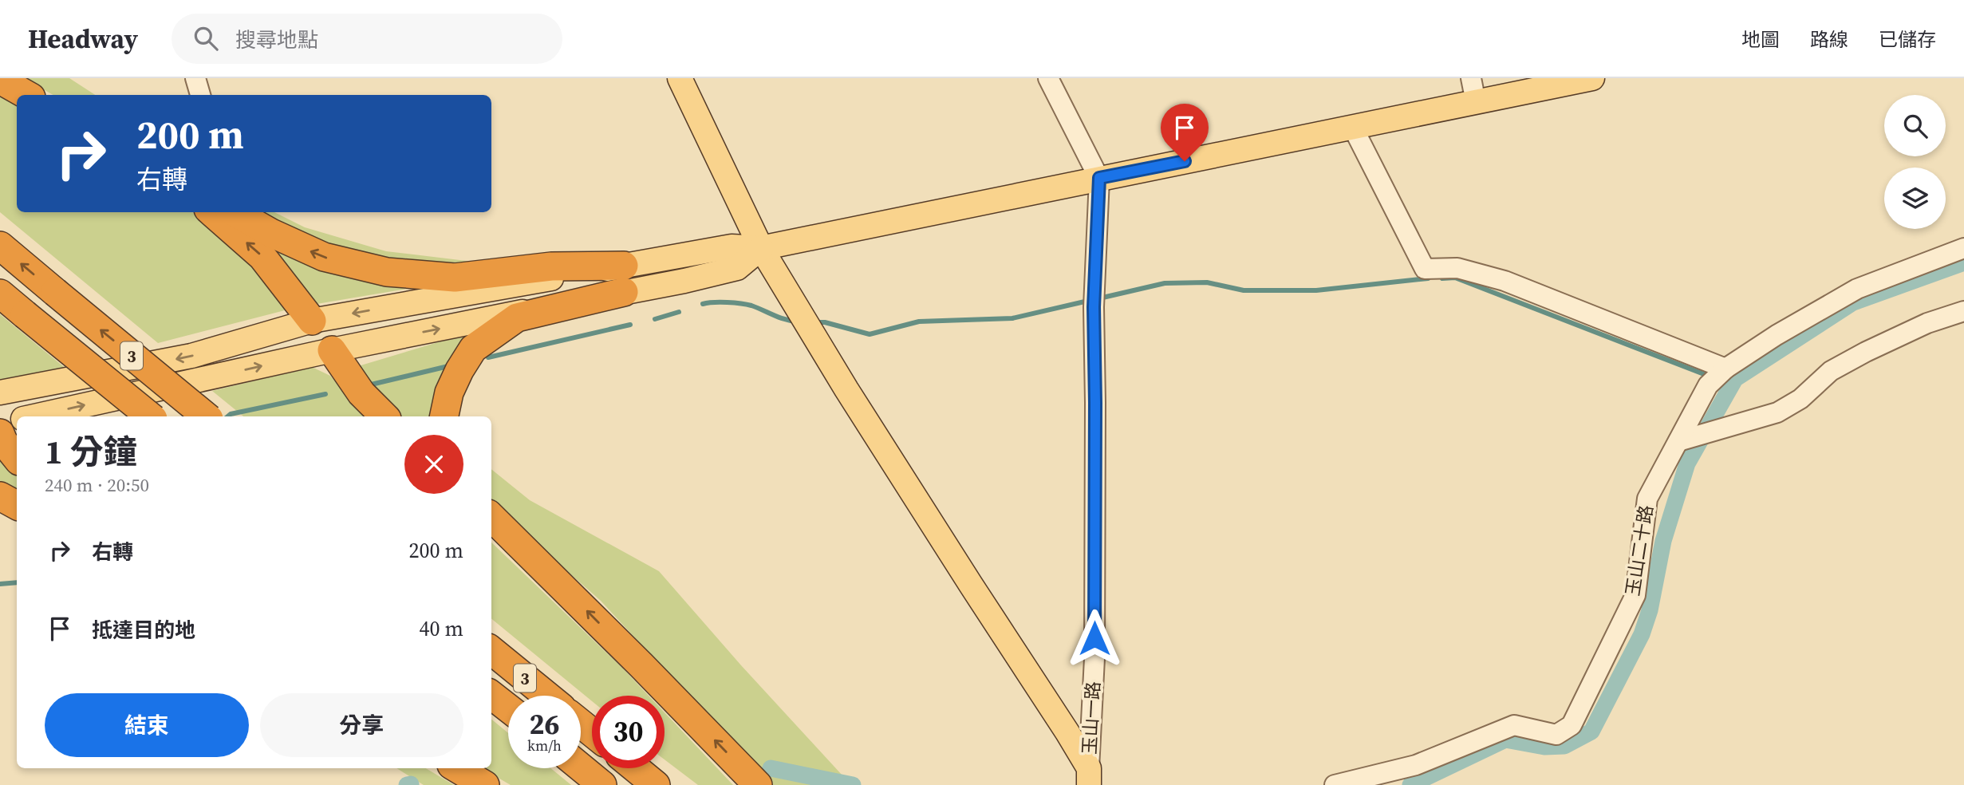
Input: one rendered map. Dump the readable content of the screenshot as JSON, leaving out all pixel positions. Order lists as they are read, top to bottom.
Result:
{
  "streets": {
    "highway": ["3"],
    "street": ["玉山二十路", "玉山一路"]
  },
  "page": {
    "header": "Headway",
    "search": "搜尋地點",
    "nav": ["地圖", "路線", "已儲存"],
    "turn": ["200 m", "右轉"],
    "heading": ["1 分鐘", "240 m · 20:50"],
    "list": [
      {
        "name": "右轉",
        "value": "200 m"
      },
      {
        "name": "抵達目的地",
        "value": "40 m"
      }
    ],
    "buttons": ["結束", "分享"],
    "speed": "26 km/h",
    "limit": "30"
  }
}
